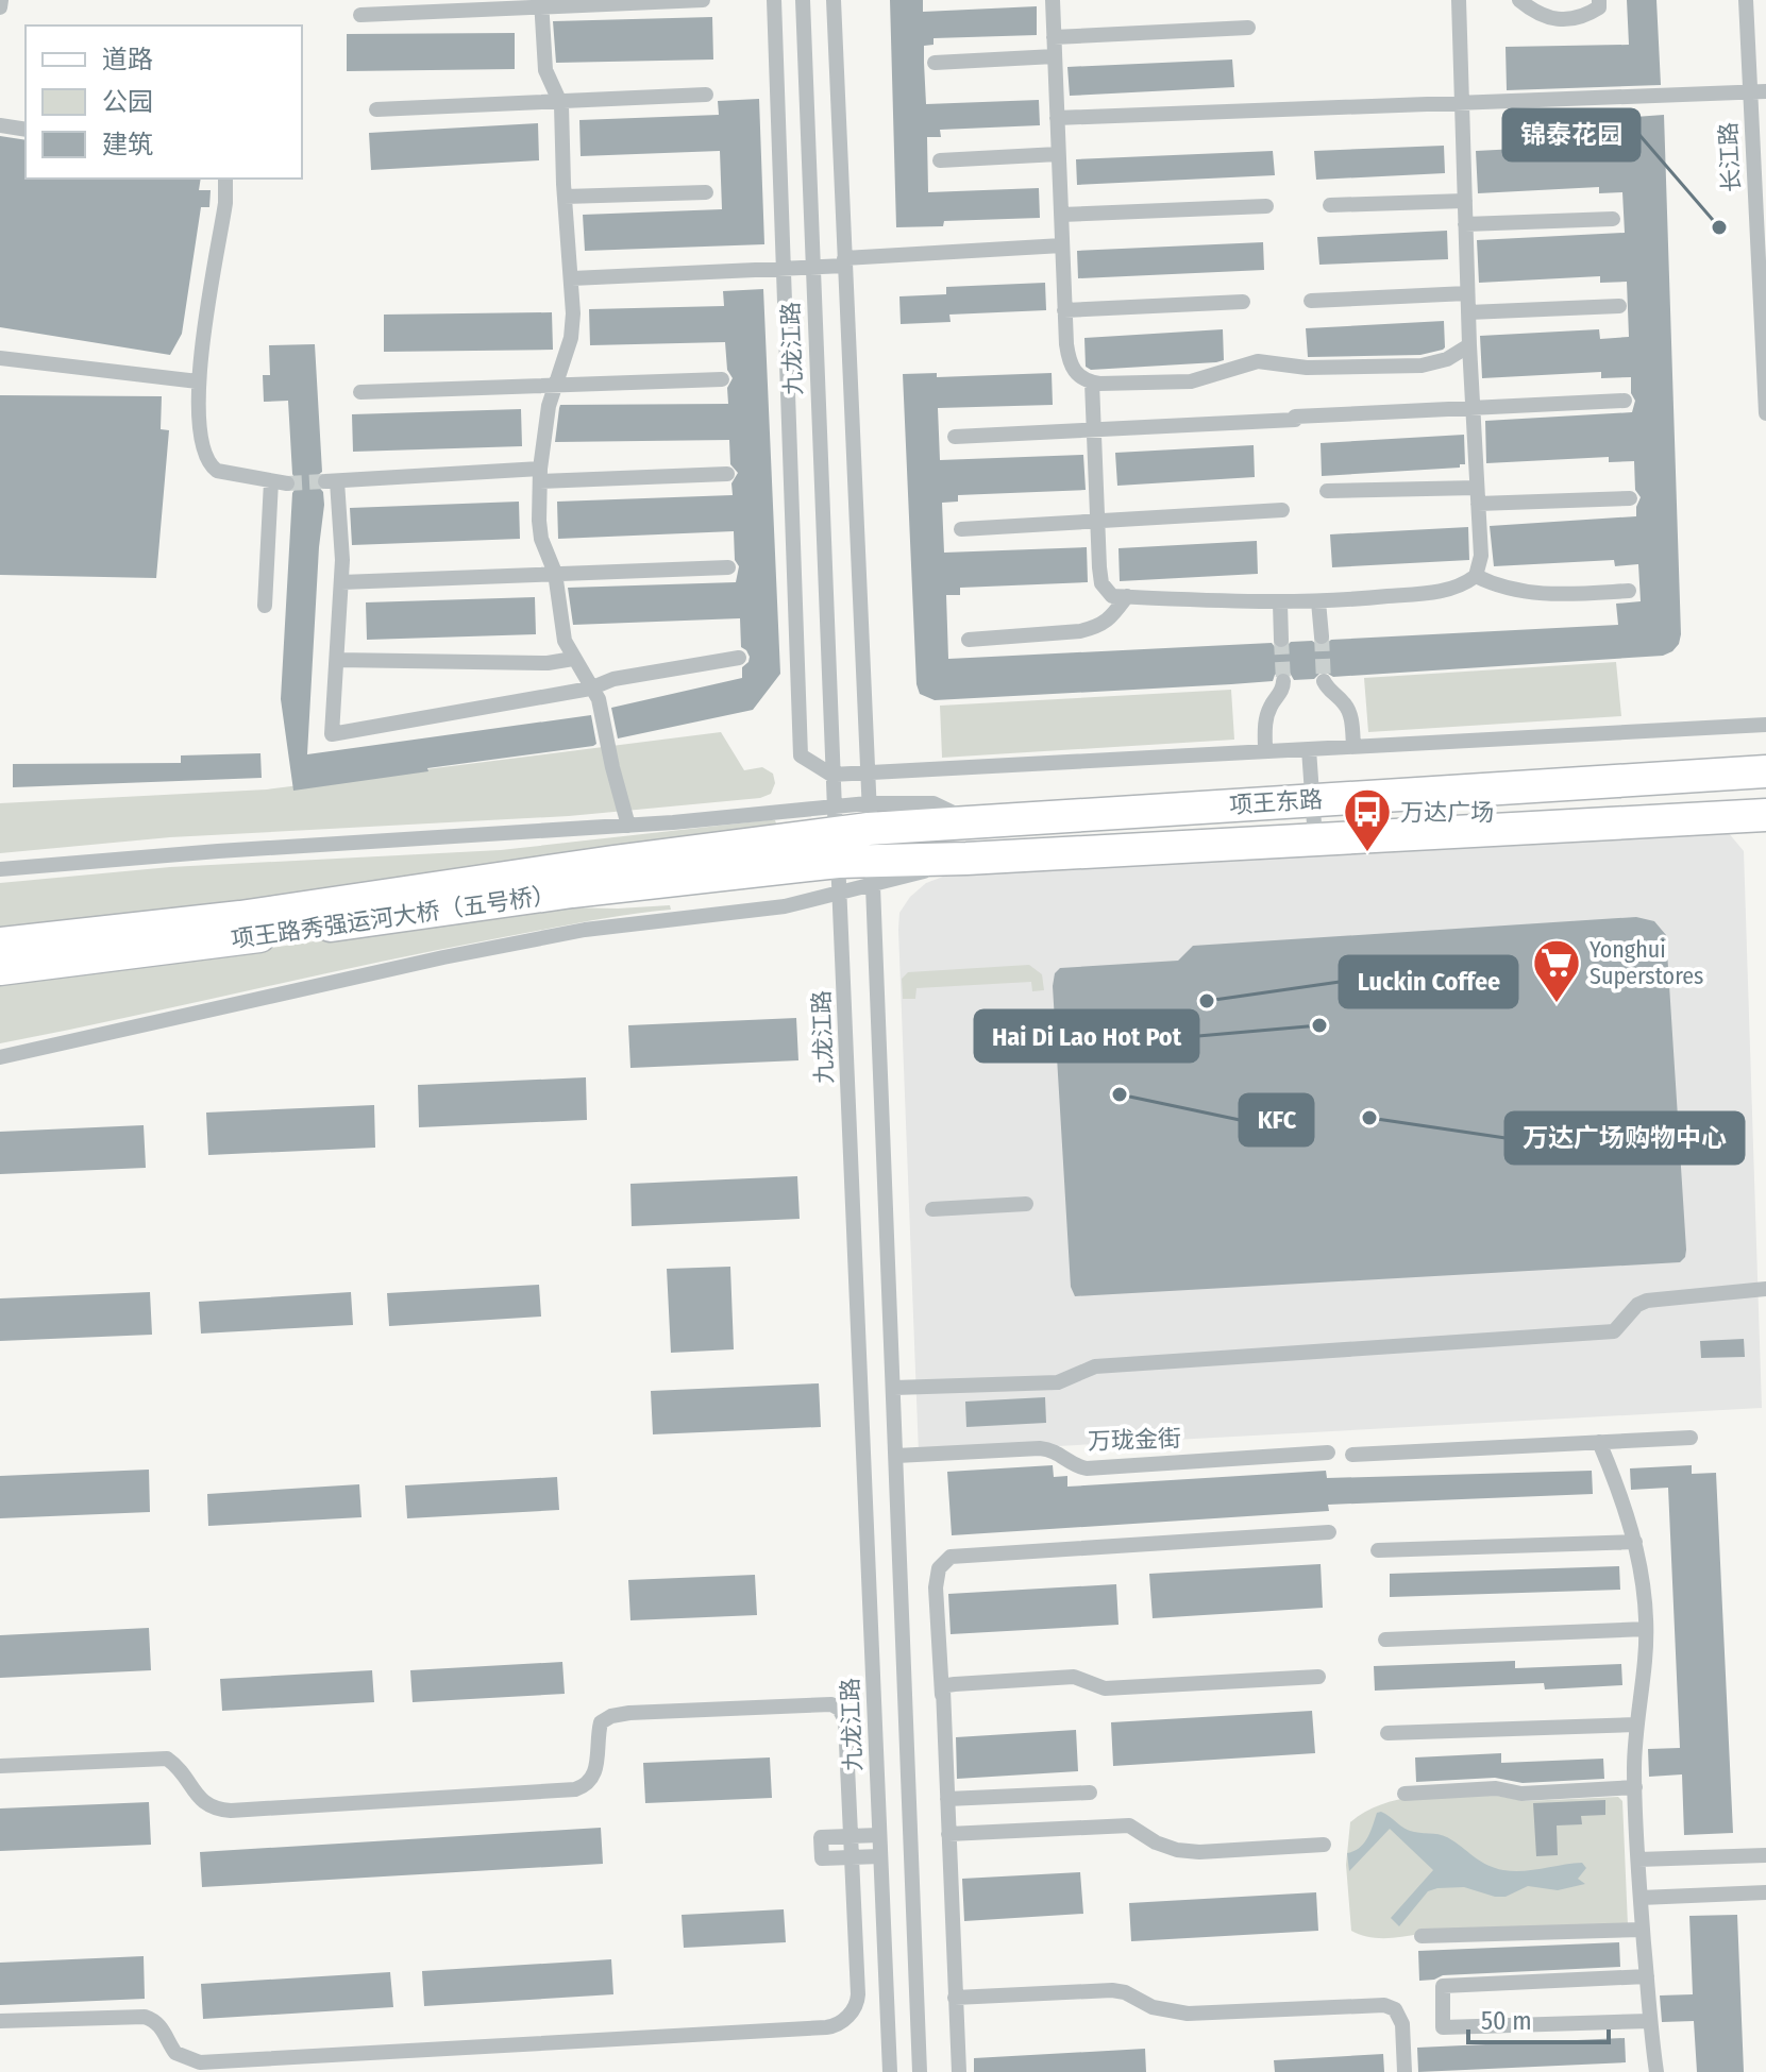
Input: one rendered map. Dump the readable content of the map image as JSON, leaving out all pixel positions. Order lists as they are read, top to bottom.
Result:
{
  "streets": {
    "main road": ["项王东路", "项王路秀强运河大桥（五号桥）"],
    "street": ["长江路", "九龙江路", "万珑金街"]
  },
  "crossings": [
    ["九龙江路", "项王东路"],
    ["项王东路", "项王路秀强运河大桥（五号桥）"]
  ],
  "places": {
    "other": [
      "锦泰花园",
      "Luckin Coffee",
      "Hai Di Lao Hot Pot",
      "KFC",
      "万达广场购物中心"
    ],
    "bus stop": ["万达广场"],
    "supermarket": ["Yonghui Superstores"]
  },
  "legend": ["道路", "公园", "建筑"],
  "scale_bar": "50 m"
}
